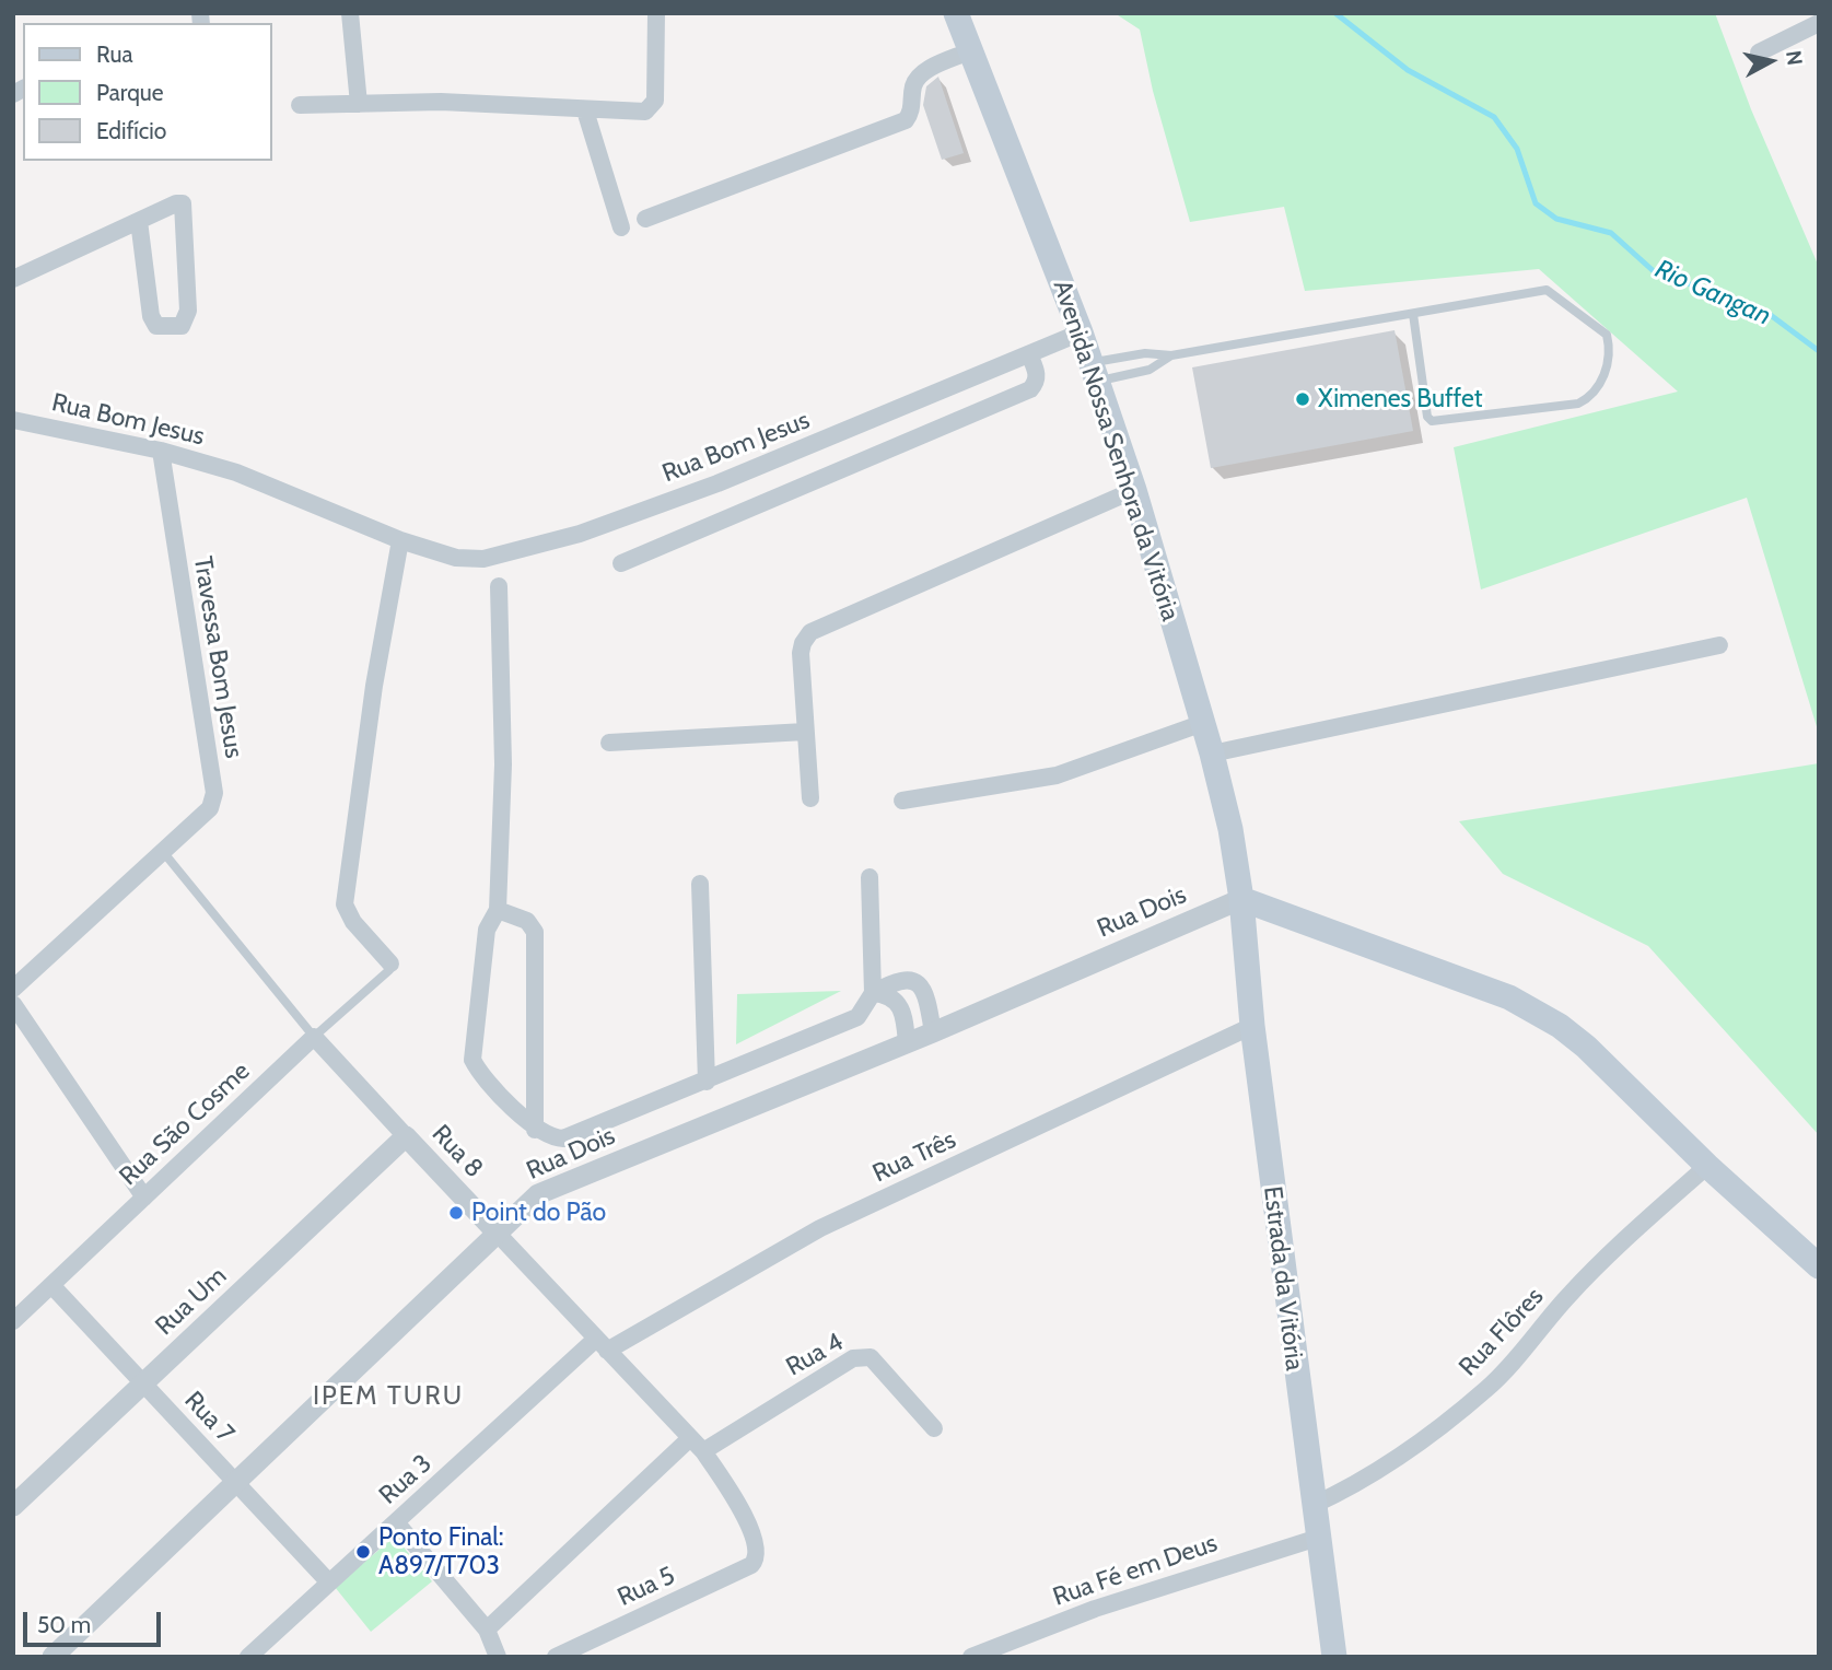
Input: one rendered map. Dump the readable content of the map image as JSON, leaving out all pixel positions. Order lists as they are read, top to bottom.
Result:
{
  "streets": {
    "main road": ["Avenida Nossa Senhora da Vitória", "Estrada da Vitória"],
    "street": [
      "Rua Bom Jesus",
      "Travessa Bom Jesus",
      "Rua Dois",
      "Rua São Cosme",
      "Rua 8",
      "Rua Três",
      "Rua Um",
      "Rua Flôres",
      "Rua 4",
      "Rua 7",
      "Rua 3",
      "Rua Fé em Deus",
      "Rua 5"
    ]
  },
  "crossings": [
    ["Rua Bom Jesus", "Avenida Nossa Senhora da Vitória"],
    ["Rua Bom Jesus", "Travessa Bom Jesus"],
    ["Avenida Nossa Senhora da Vitória", "Rua Dois"],
    ["Avenida Nossa Senhora da Vitória", "Estrada da Vitória"],
    ["Travessa Bom Jesus", "Rua 8"],
    ["Rua Dois", "Rua 8"],
    ["Rua Dois", "Estrada da Vitória"],
    ["Rua Dois", "Rua 7"],
    ["Rua São Cosme", "Rua 8"],
    ["Rua São Cosme", "Rua 7"],
    ["Rua 8", "Rua Três"],
    ["Rua 8", "Rua Um"],
    ["Rua 8", "Rua 4"],
    ["Rua 8", "Rua 3"],
    ["Rua 8", "Rua 5"],
    ["Rua Três", "Estrada da Vitória"],
    ["Rua Três", "Rua 3"],
    ["Estrada da Vitória", "Rua Flôres"],
    ["Estrada da Vitória", "Rua Fé em Deus"],
    ["Rua Um", "Rua 7"],
    ["Rua 7", "Rua 3"]
  ],
  "districts": ["IPEM TURU"],
  "water": ["Rio Gangan"],
  "places": ["Ximenes Buffet", "Point do Pão", "Ponto Final: A897/T703"],
  "legend": ["Rua", "Parque", "Edifício"],
  "scale_bar": "50 m",
  "north": "right"
}
